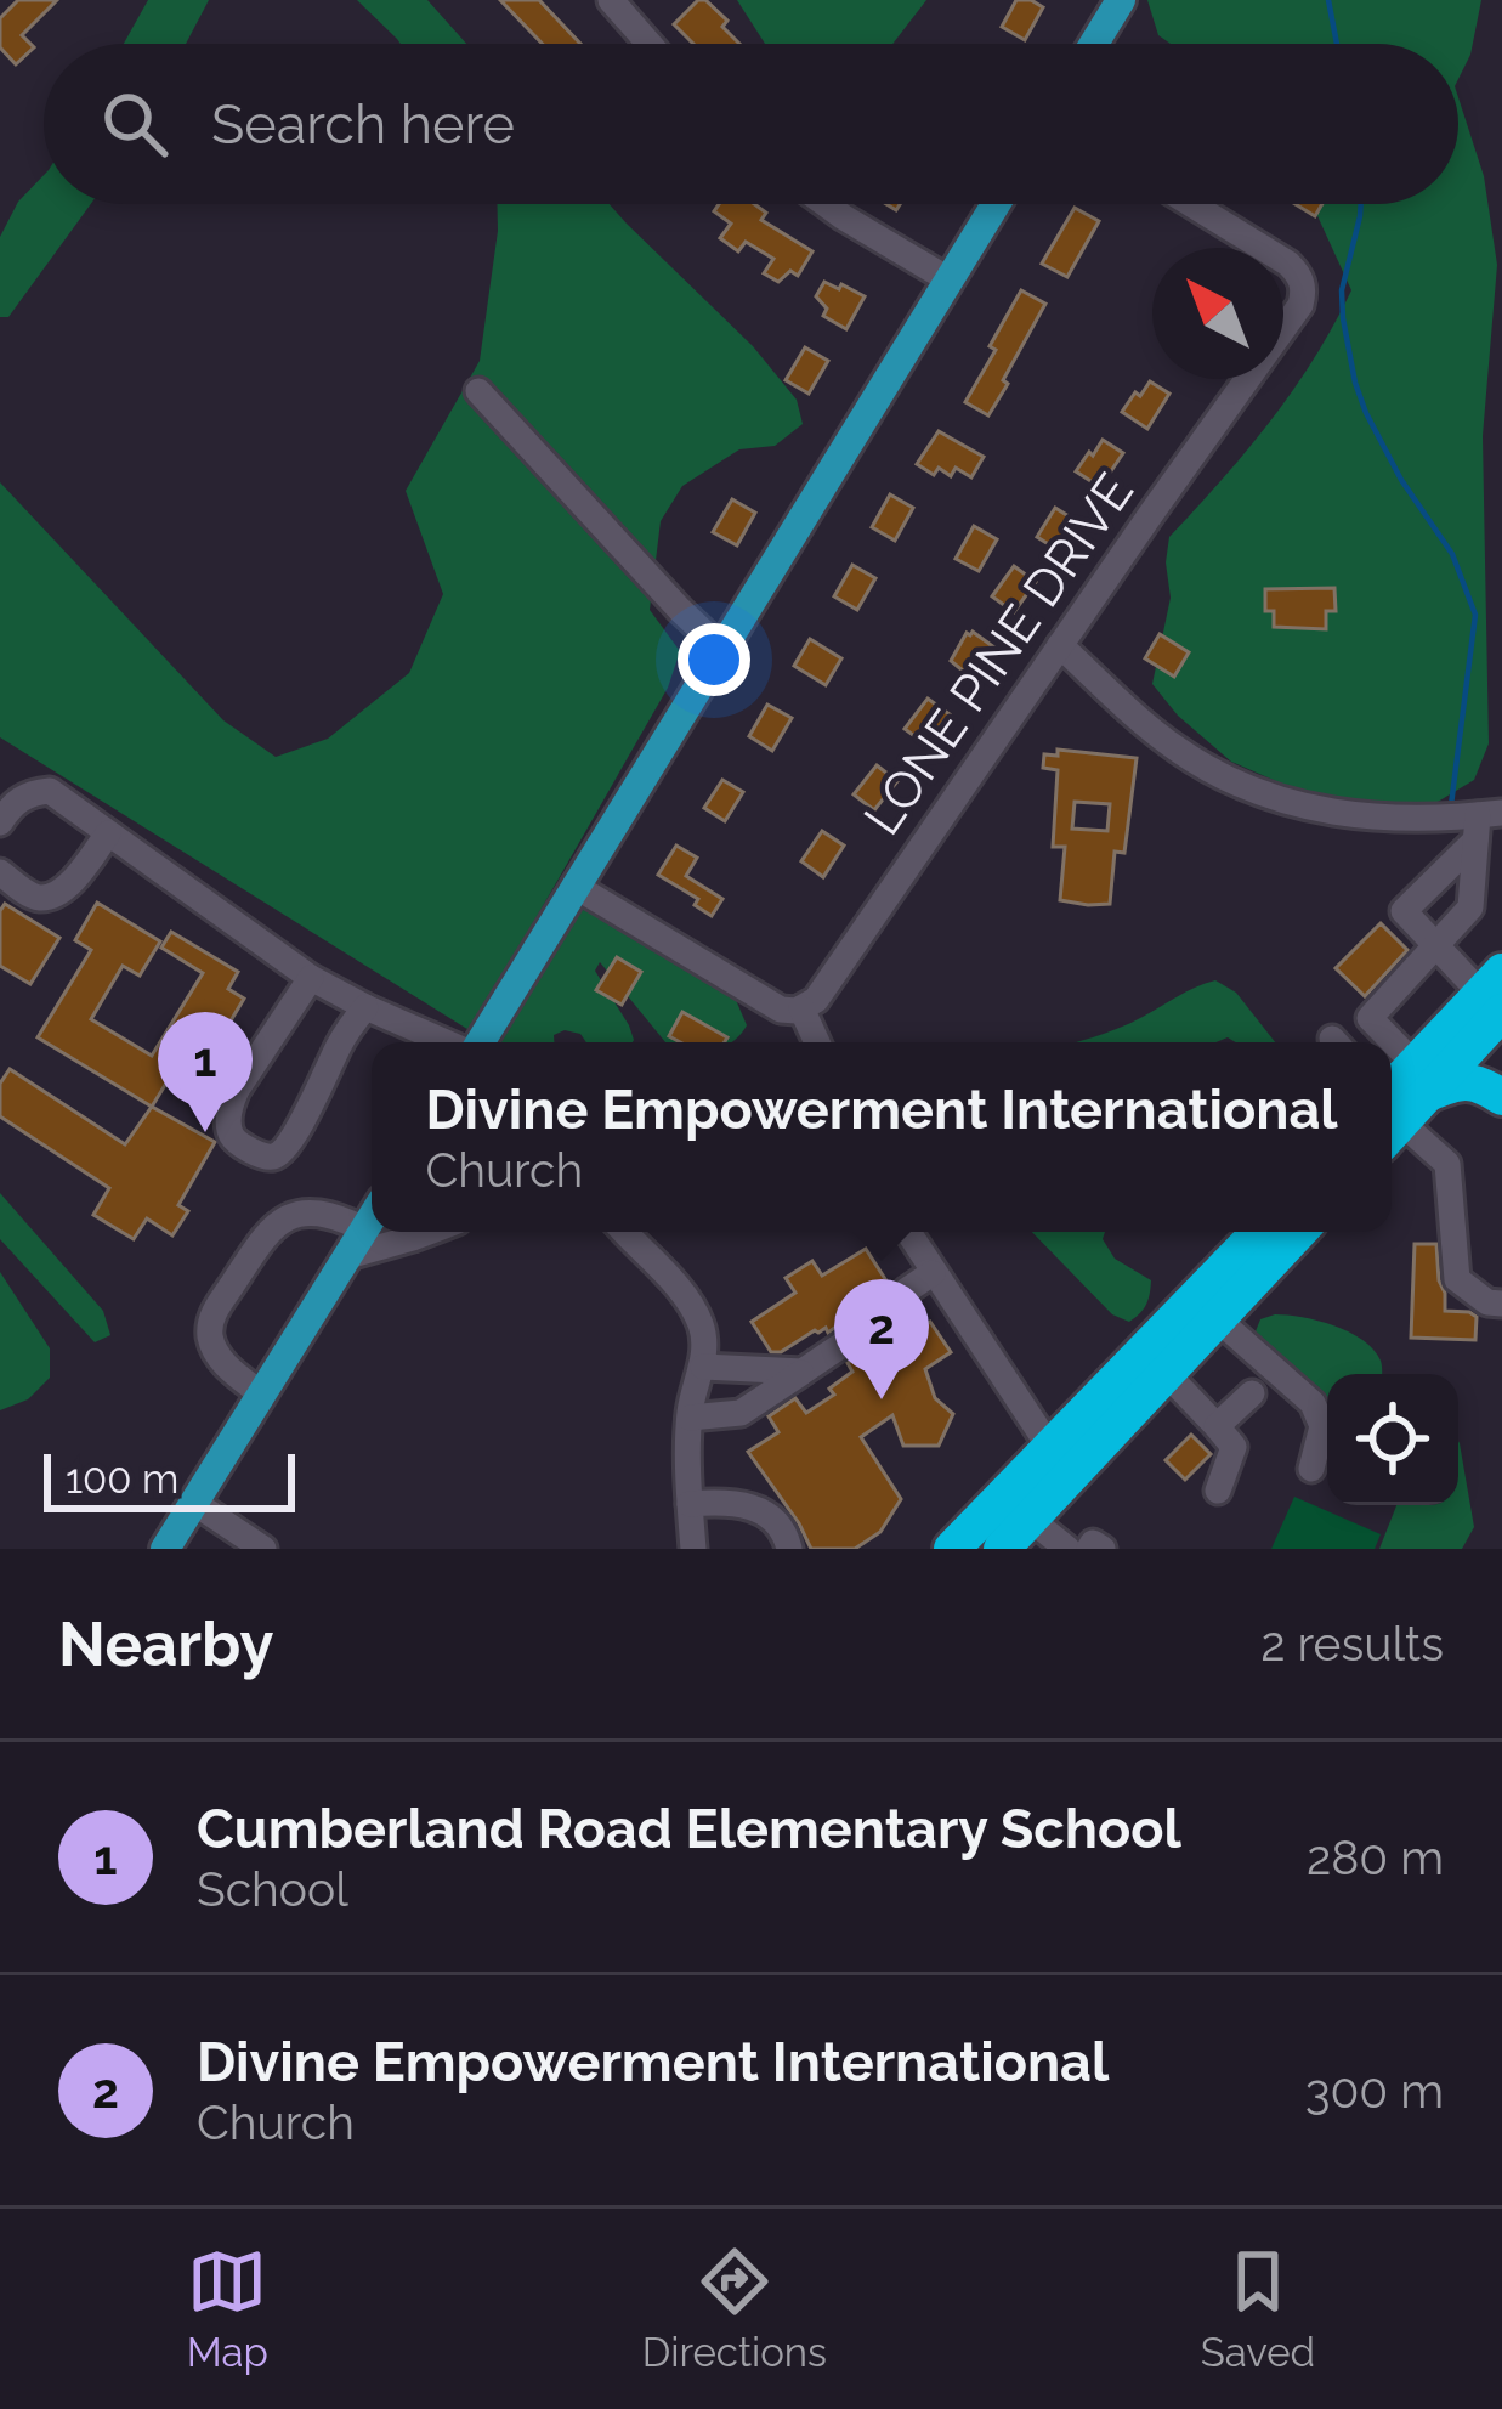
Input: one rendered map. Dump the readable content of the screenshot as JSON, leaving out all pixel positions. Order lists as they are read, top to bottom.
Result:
{
  "streets": {
    "street": ["LONE PINE DRIVE"]
  },
  "scale_bar": "100 m",
  "north": "top left",
  "page": {
    "search": "Search here",
    "pins": ["1", "2"],
    "popup": ["Divine Empowerment International", "Church"],
    "scale": "100 m",
    "heading": ["Nearby", "2 results"],
    "list": [
      {
        "mark": "1",
        "name": "Cumberland Road Elementary School",
        "note": "School",
        "value": "280 m"
      },
      {
        "mark": "2",
        "name": "Divine Empowerment International",
        "note": "Church",
        "value": "300 m"
      }
    ],
    "nav": ["Map", "Directions", "Saved"]
  }
}
